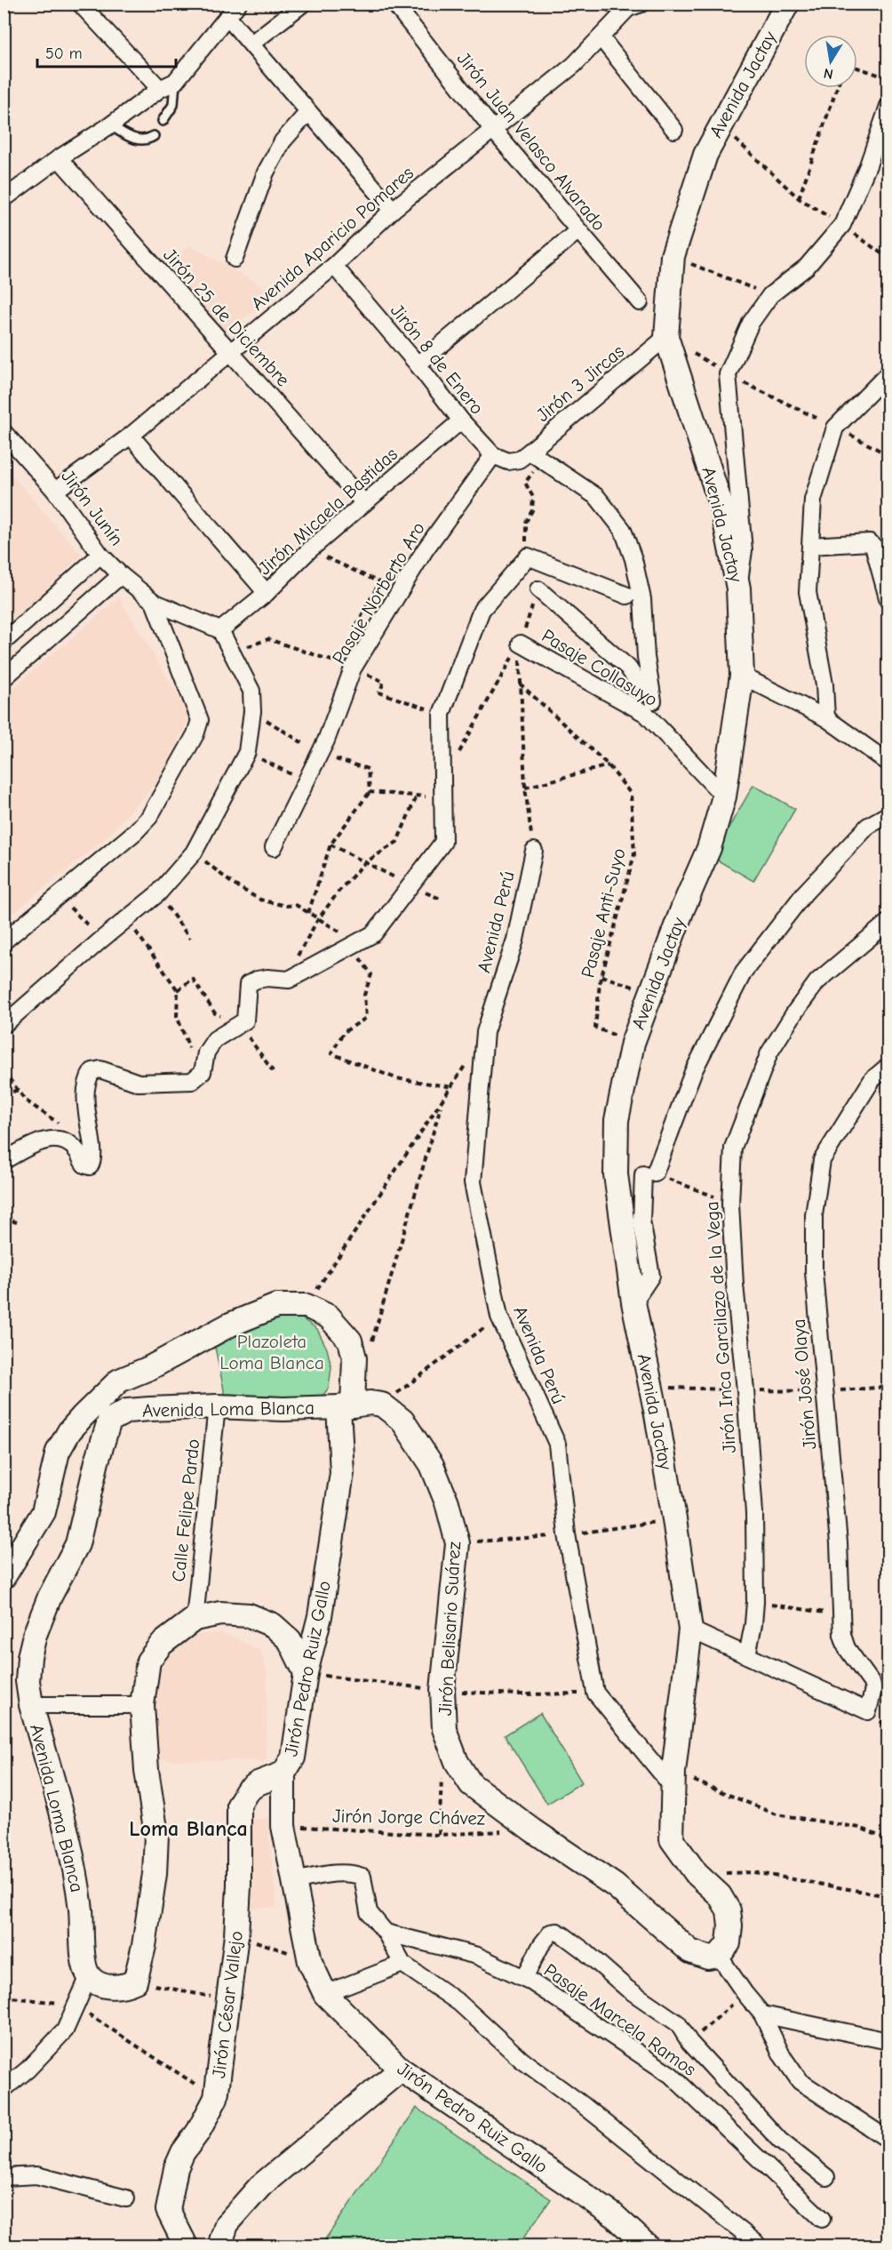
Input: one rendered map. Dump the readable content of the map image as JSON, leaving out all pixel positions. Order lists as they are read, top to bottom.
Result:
{
  "streets": {
    "street": [
      "Avenida Jactay",
      "Jirón Juan Velasco Alvarado",
      "Avenida Aparicio Pomares",
      "Jirón 25 de Diciembre",
      "Jirón 8 de Enero",
      "Jirón 3 Jircas",
      "Jirón Junín",
      "Jirón Micaela Bastidas",
      "Pasaje Norberto Aro",
      "Pasaje Collasuyo",
      "Avenida Perú",
      "Jirón Inca Garcilazo de la Vega",
      "Jirón José Olaya",
      "Avenida Loma Blanca",
      "Calle Felipe Pardo",
      "Jirón Belisario Suárez",
      "Jirón Pedro Ruiz Gallo",
      "Jirón César Vallejo",
      "Pasaje Marcela Ramos"
    ],
    "path": ["Pasaje Anti-Suyo", "Jirón Jorge Chávez"]
  },
  "crossings": [
    ["Avenida Jactay", "Jirón 3 Jircas"],
    ["Avenida Jactay", "Pasaje Collasuyo"],
    ["Avenida Jactay", "Pasaje Anti-Suyo"],
    ["Avenida Jactay", "Avenida Perú"],
    ["Avenida Jactay", "Jirón Belisario Suárez"],
    ["Jirón Juan Velasco Alvarado", "Avenida Aparicio Pomares"],
    ["Avenida Aparicio Pomares", "Jirón 25 de Diciembre"],
    ["Avenida Aparicio Pomares", "Jirón 8 de Enero"],
    ["Avenida Aparicio Pomares", "Jirón Junín"],
    ["Jirón 25 de Diciembre", "Jirón Micaela Bastidas"],
    ["Jirón 8 de Enero", "Jirón Micaela Bastidas"],
    ["Jirón 8 de Enero", "Pasaje Norberto Aro"],
    ["Jirón Inca Garcilazo de la Vega", "Jirón José Olaya"],
    ["Avenida Loma Blanca", "Calle Felipe Pardo"],
    ["Avenida Loma Blanca", "Jirón Pedro Ruiz Gallo"],
    ["Jirón Pedro Ruiz Gallo", "Jirón Jorge Chávez"],
    ["Jirón Pedro Ruiz Gallo", "Jirón César Vallejo"]
  ],
  "districts": ["Loma Blanca"],
  "parks": ["Plazoleta Loma Blanca"],
  "scale_bar": "50 m",
  "north": "bottom"
}
